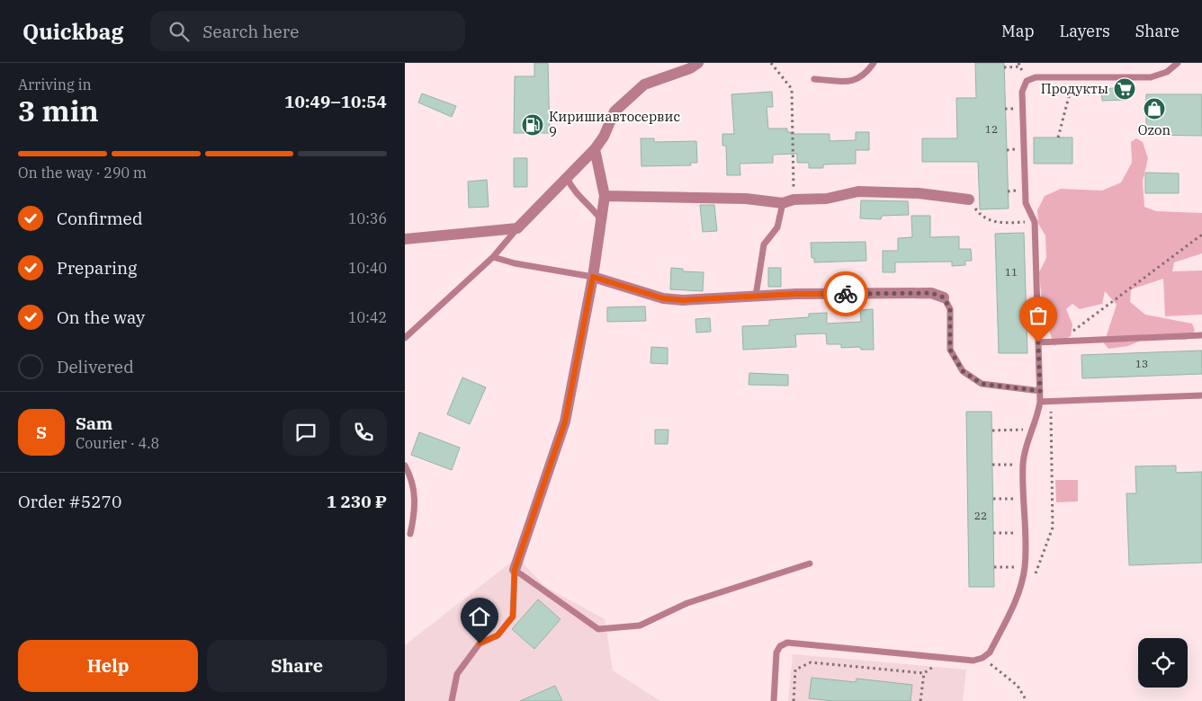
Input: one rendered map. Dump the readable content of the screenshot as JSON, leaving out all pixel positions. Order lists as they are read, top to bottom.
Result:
{
  "places": {
    "supermarket": ["Продукты"],
    "shop": ["Ozon"],
    "fuel station": ["Киришиавтосервис 9"]
  },
  "house_numbers": [
    "12",
    "11",
    "13",
    "22"
  ],
  "page": {
    "header": "Quickbag",
    "search": "Search here",
    "nav": ["Map", "Layers", "Share"],
    "heading": ["3 min", "Arriving in", "10:49–10:54"],
    "panel": [
      "Sam",
      "Courier · 4.8",
      "Order #5270",
      "1 230 ₽"
    ],
    "bar": "On the way · 290 m",
    "list": [
      ["Confirmed", "10:36"],
      ["Preparing", "10:40"],
      ["On the way", "10:42"],
      "Delivered"
    ],
    "round": "S",
    "buttons": ["Help", "Share"]
  }
}
